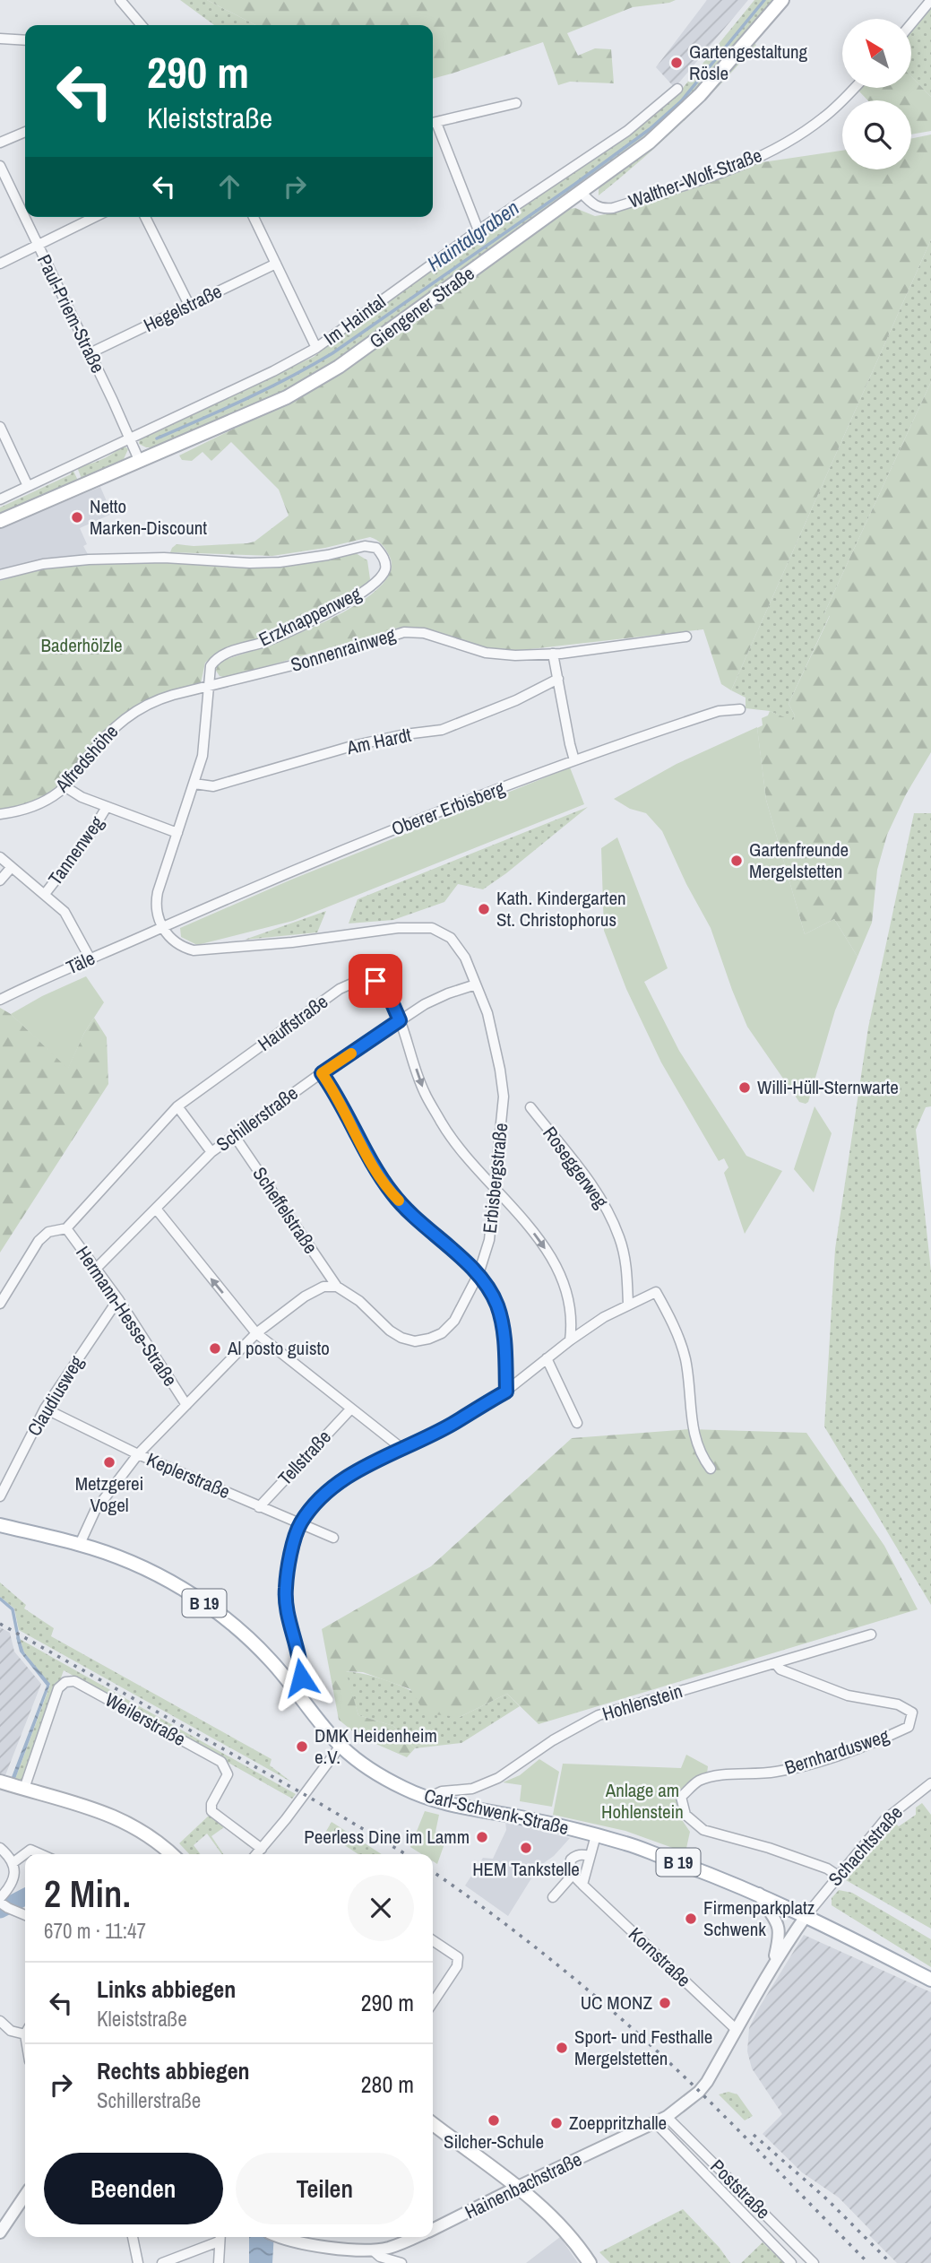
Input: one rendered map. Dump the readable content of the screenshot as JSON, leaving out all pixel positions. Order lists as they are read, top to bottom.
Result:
{
  "streets": {
    "main road": ["Giengener Straße", "B 19", "Carl-Schwenk-Straße"],
    "street": [
      "Walther-Wolf-Straße",
      "Hegelstraße",
      "Paul-Priem-Straße",
      "Im Haintal",
      "Erzknappenweg",
      "Sonnenrainweg",
      "Am Hardt",
      "Alfredshöhe",
      "Oberer Erbisberg",
      "Tannenweg",
      "Täle",
      "Hauffstraße",
      "Schillerstraße",
      "Roseggerweg",
      "Erbisbergstraße",
      "Scheffelstraße",
      "Hermann-Hesse-Straße",
      "Claudiusweg",
      "Tellstraße",
      "Keplerstraße",
      "Hohlenstein",
      "Weilerstraße",
      "Bernhardusweg",
      "Schachtstraße",
      "Kornstraße",
      "Hainenbachstraße",
      "Poststraße"
    ]
  },
  "crossings": [
    ["Walther-Wolf-Straße", "Giengener Straße"],
    ["Giengener Straße", "Paul-Priem-Straße"],
    ["Hegelstraße", "Paul-Priem-Straße"],
    ["Paul-Priem-Straße", "Im Haintal"],
    ["Erzknappenweg", "Sonnenrainweg"],
    ["Erzknappenweg", "Am Hardt"],
    ["Erzknappenweg", "Alfredshöhe"],
    ["Erzknappenweg", "Oberer Erbisberg"],
    ["Erzknappenweg", "Täle"],
    ["Erzknappenweg", "Erbisbergstraße"],
    ["Sonnenrainweg", "Alfredshöhe"],
    ["Oberer Erbisberg", "Täle"],
    ["Oberer Erbisberg", "Erbisbergstraße"],
    ["Täle", "Erbisbergstraße"],
    ["Hauffstraße", "Schillerstraße"],
    ["Hauffstraße", "Hermann-Hesse-Straße"],
    ["Schillerstraße", "Erbisbergstraße"],
    ["Schillerstraße", "Scheffelstraße"],
    ["Schillerstraße", "Hermann-Hesse-Straße"],
    ["Erbisbergstraße", "Scheffelstraße"],
    ["Hermann-Hesse-Straße", "Claudiusweg"],
    ["Claudiusweg", "Keplerstraße"],
    ["Tellstraße", "Keplerstraße"],
    ["B 19", "Carl-Schwenk-Straße"],
    ["B 19", "Schachtstraße"],
    ["B 19", "Hainenbachstraße"],
    ["Hohlenstein", "Bernhardusweg"],
    ["Hohlenstein", "Carl-Schwenk-Straße"],
    ["Bernhardusweg", "Schachtstraße"],
    ["Carl-Schwenk-Straße", "Schachtstraße"],
    ["Carl-Schwenk-Straße", "Hainenbachstraße"],
    ["Schachtstraße", "Hainenbachstraße"],
    ["Kornstraße", "Hainenbachstraße"],
    ["Hainenbachstraße", "Poststraße"]
  ],
  "water": ["Haintalgraben"],
  "parks": ["Baderhölzle", "Anlage am Hohlenstein"],
  "places": [
    "Gartengestaltung Rösle",
    "Netto Marken-Discount",
    "Gartenfreunde Mergelstetten",
    "Kath. Kindergarten St. Christophorus",
    "Willi-Hüll-Sternwarte",
    "Al posto guisto",
    "Metzgerei Vogel",
    "DMK Heidenheim e.V.",
    "Peerless Dine im Lamm",
    "HEM Tankstelle",
    "Firmenparkplatz Schwenk",
    "UC MONZ",
    "Sport- und Festhalle Mergelstetten",
    "Silcher-Schule",
    "Zoeppritzhalle"
  ],
  "north": "top left",
  "page": {
    "turn": ["290 m", "Kleiststraße"],
    "heading": ["2 Min.", "670 m · 11:47"],
    "list": [
      {
        "name": "Links abbiegen",
        "note": "Kleiststraße",
        "value": "290 m"
      },
      {
        "name": "Rechts abbiegen",
        "note": "Schillerstraße",
        "value": "280 m"
      }
    ],
    "buttons": ["Beenden", "Teilen"]
  }
}
